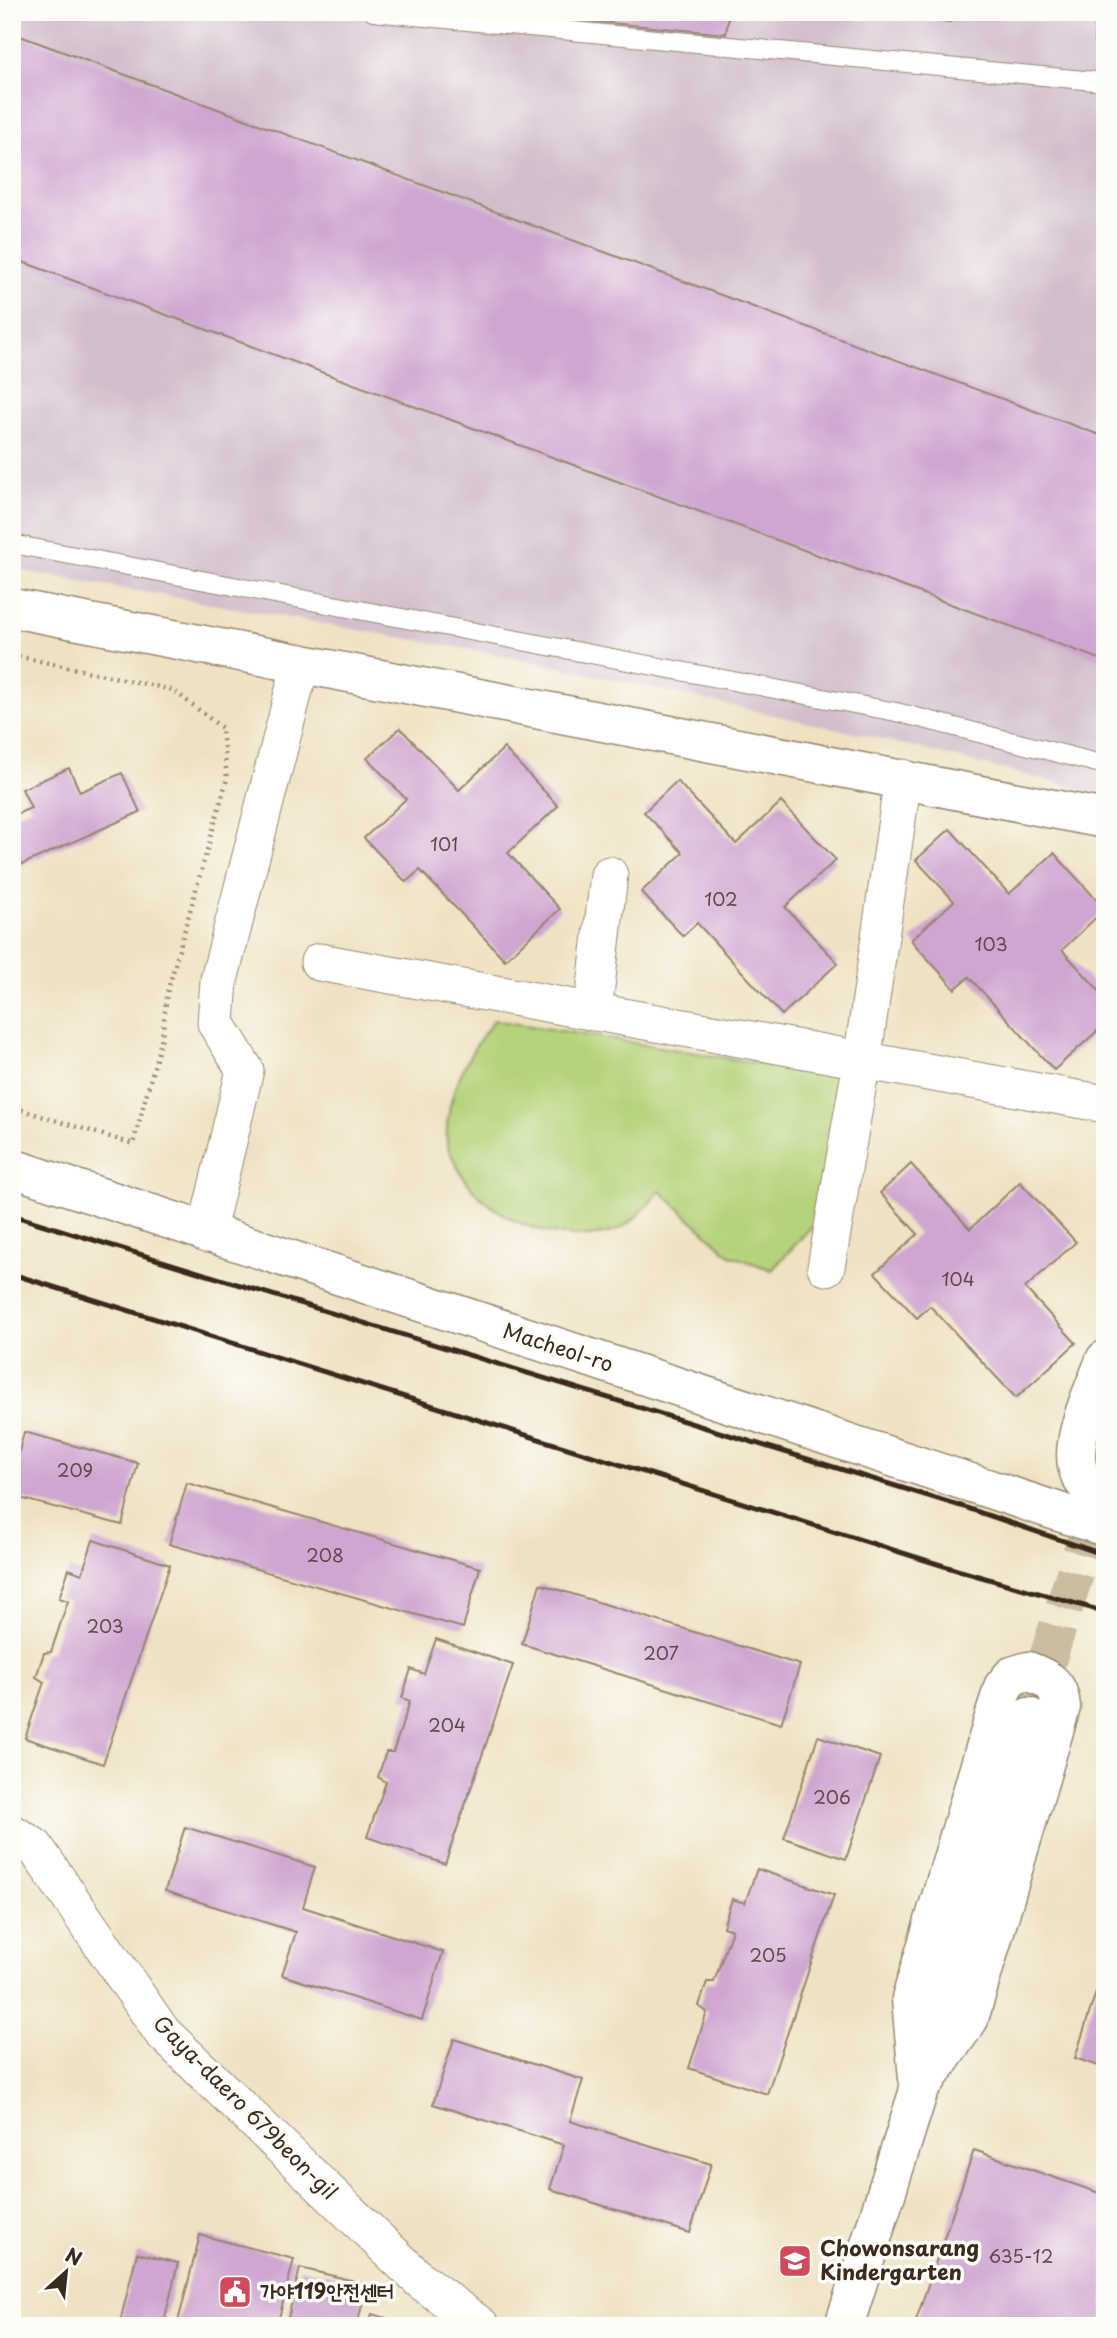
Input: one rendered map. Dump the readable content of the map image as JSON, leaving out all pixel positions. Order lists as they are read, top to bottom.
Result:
{
  "streets": {
    "street": ["Macheol-ro", "Gaya-daero 679beon-gil"]
  },
  "places": {
    "school or university": ["Chowonsarang Kindergarten"],
    "public building": ["가야119안전센터"]
  },
  "house_numbers": [
    "101",
    "102",
    "103",
    "104",
    "209",
    "208",
    "203",
    "207",
    "204",
    "206",
    "205",
    "635-12"
  ],
  "north": "top right"
}
